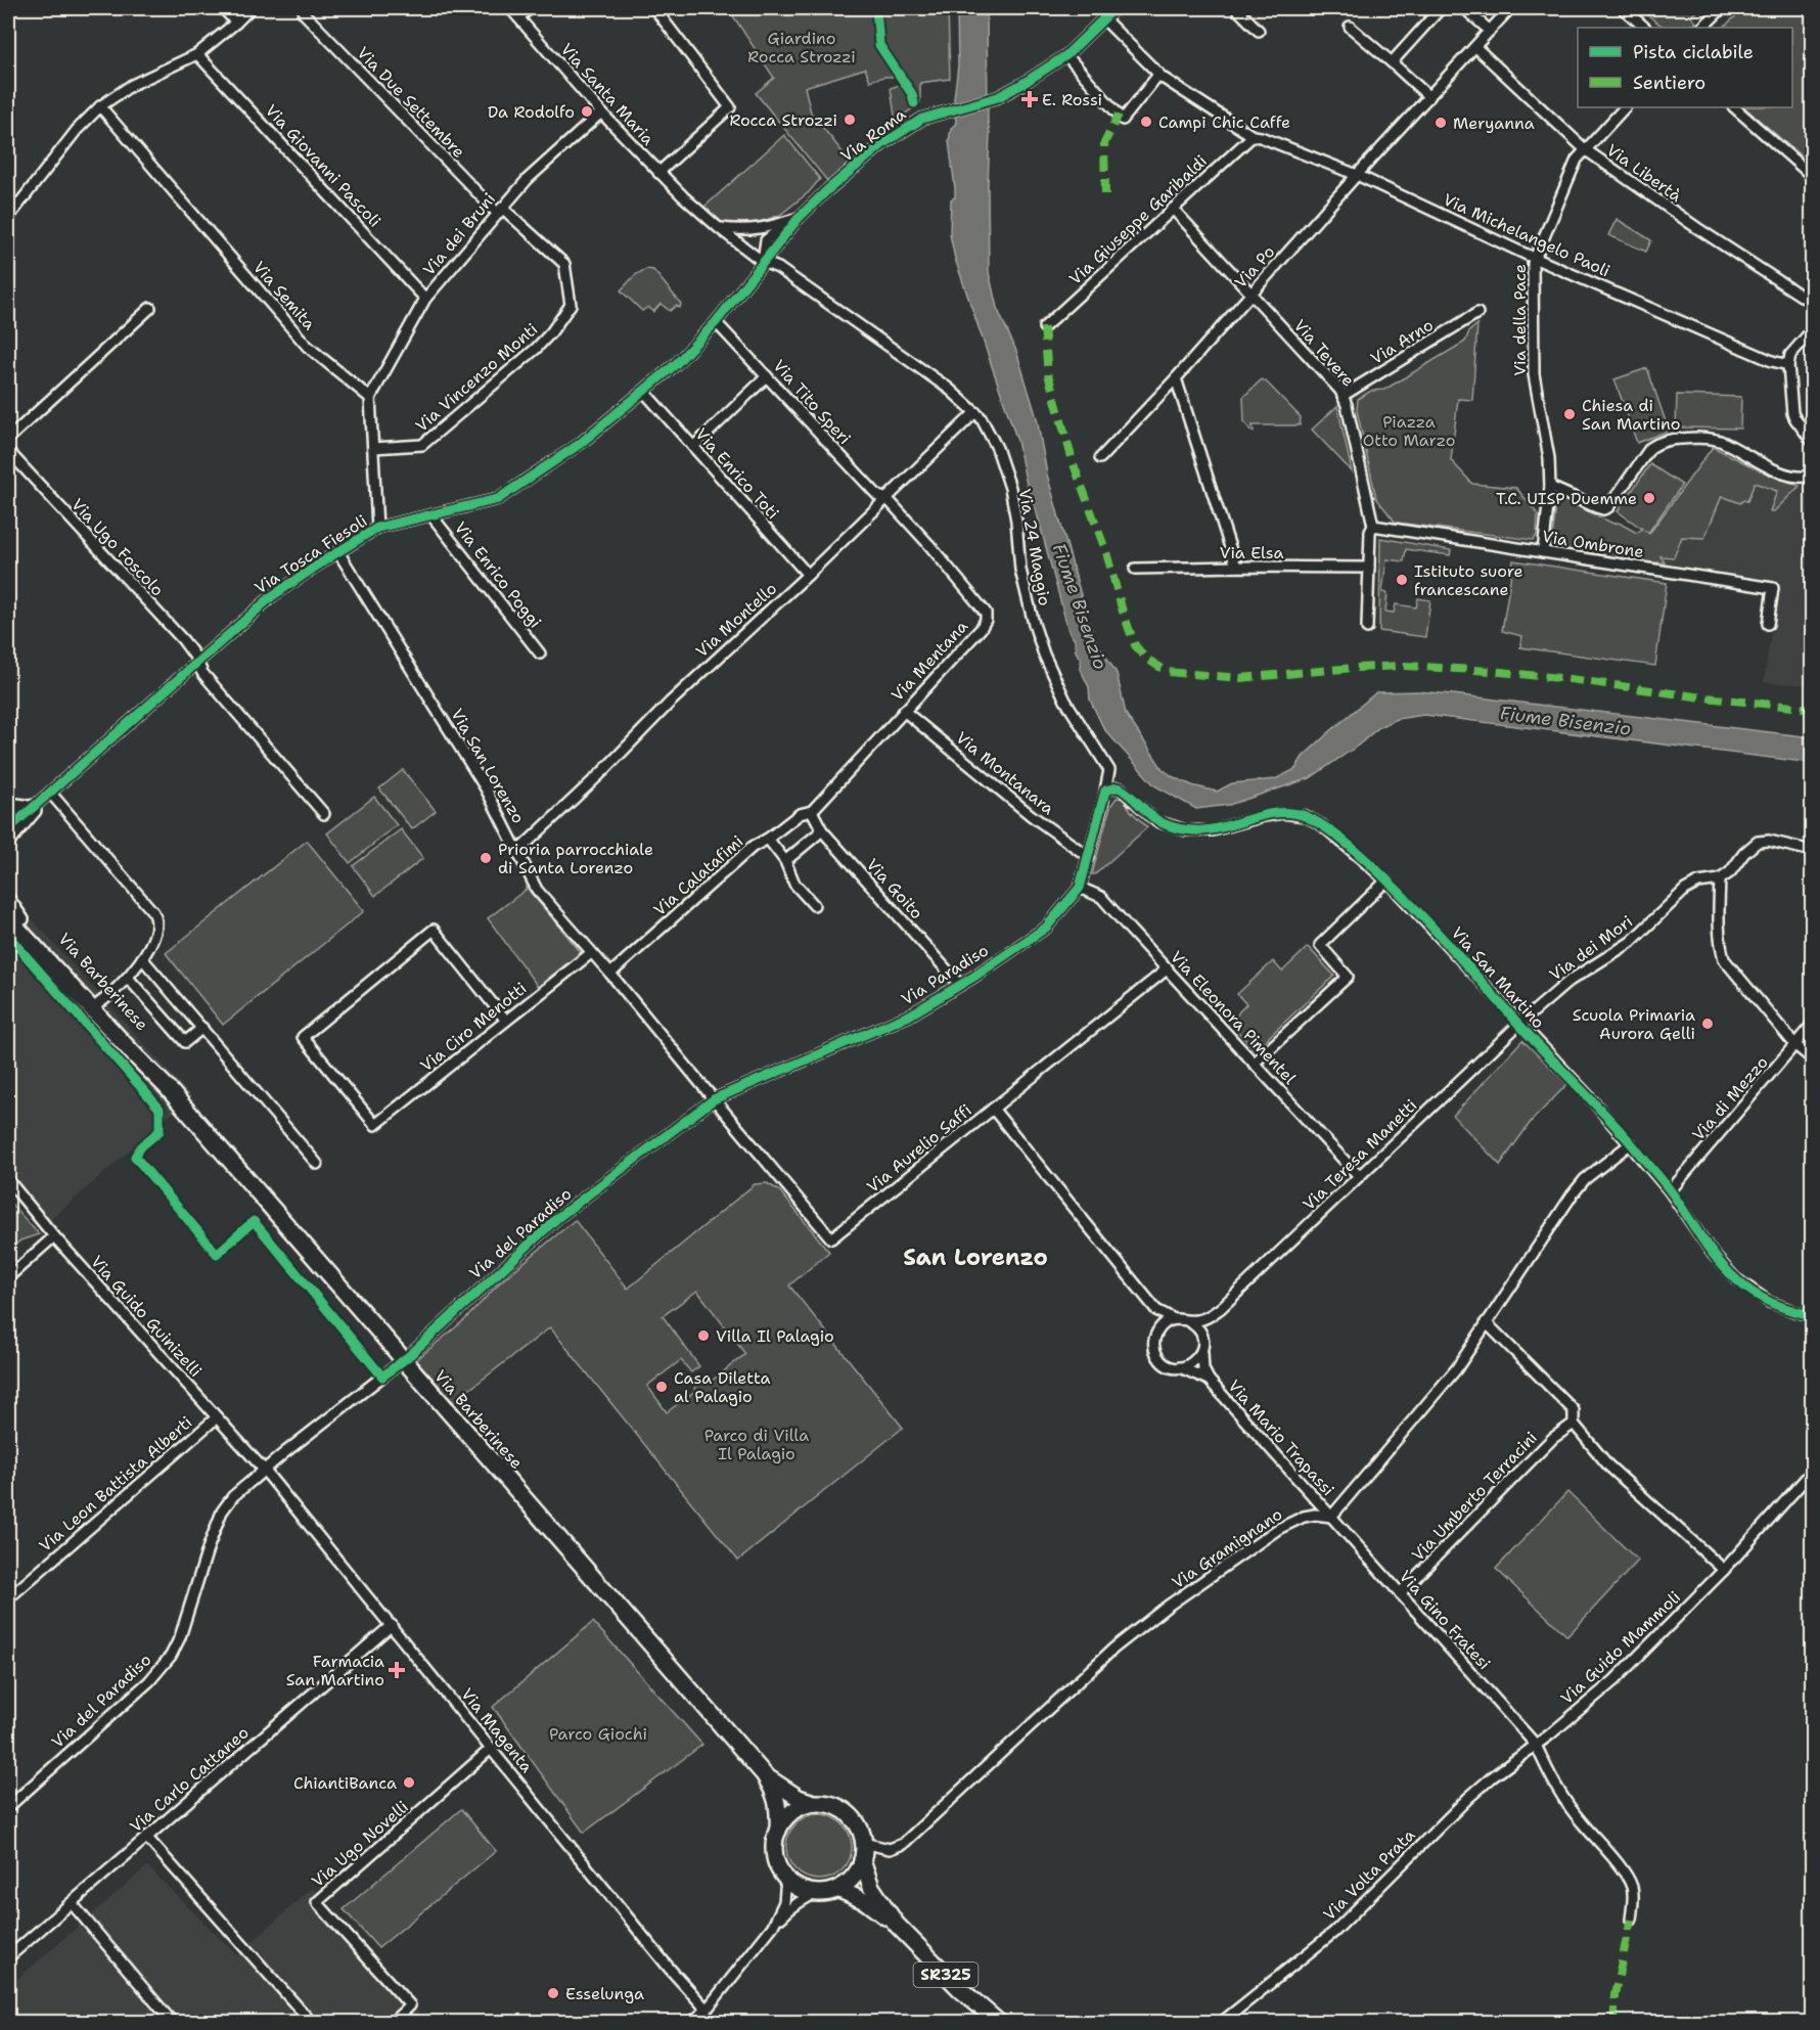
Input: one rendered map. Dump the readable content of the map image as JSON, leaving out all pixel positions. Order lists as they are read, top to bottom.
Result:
{
  "streets": {
    "main road": ["Via Barberinese", "SR325"],
    "street": [
      "Via Santa Maria",
      "Via Due Settembre",
      "Via Roma",
      "Via Giovanni Pascoli",
      "Via Libertà",
      "Via Giuseppe Garibaldi",
      "Via dei Bruni",
      "Via Michelangelo Paoli",
      "Via Po",
      "Via Semita",
      "Via della Pace",
      "Via Arno",
      "Via Tevere",
      "Via Vincenzo Monti",
      "Via Tito Speri",
      "Via Enrico Toti",
      "Via Ombrone",
      "Via Ugo Foscolo",
      "Via 24 Maggio",
      "Via Elsa",
      "Via Tosca Fiesoli",
      "Via Enrico Poggi",
      "Via Montello",
      "Via Mentana",
      "Via San Lorenzo",
      "Via Montanara",
      "Via Calatafimi",
      "Via Goito",
      "Via dei Mori",
      "Via Paradiso",
      "Via San Martino",
      "Via Eleonora Pimentel",
      "Via Ciro Menotti",
      "Via di Mezzo",
      "Via Aurelio Saffi",
      "Via Teresa Manetti",
      "Via del Paradiso",
      "Via Guido Guinizelli",
      "Via Mario Trapassi",
      "Via Leon Battista Alberti",
      "Via Umberto Terracini",
      "Via Gramignano",
      "Via Gino Fratesi",
      "Via Guido Mammoli",
      "Via Magenta",
      "Via Carlo Cattaneo",
      "Via Ugo Novelli",
      "Via Volta Prata"
    ]
  },
  "crossings": [
    ["Via Santa Maria", "Via dei Bruni"],
    ["Via Santa Maria", "Via 24 Maggio"],
    ["Via Due Settembre", "Via dei Bruni"],
    ["Via Due Settembre", "Via Vincenzo Monti"],
    ["Via Roma", "Via Michelangelo Paoli"],
    ["Via Roma", "Via Tosca Fiesoli"],
    ["Via Giovanni Pascoli", "Via dei Bruni"],
    ["Via Libertà", "Via Po"],
    ["Via Libertà", "Via della Pace"],
    ["Via Giuseppe Garibaldi", "Via Michelangelo Paoli"],
    ["Via Giuseppe Garibaldi", "Via Tevere"],
    ["Via dei Bruni", "Via Semita"],
    ["Via dei Bruni", "Via Vincenzo Monti"],
    ["Via Michelangelo Paoli", "Via Po"],
    ["Via Michelangelo Paoli", "Via della Pace"],
    ["Via Po", "Via Tevere"],
    ["Via della Pace", "Via Ombrone"],
    ["Via Arno", "Via Tevere"],
    ["Via Tevere", "Via Ombrone"],
    ["Via Tevere", "Via Elsa"],
    ["Via Tito Speri", "Via Tosca Fiesoli"],
    ["Via Tito Speri", "Via Montello"],
    ["Via Tito Speri", "Via Mentana"],
    ["Via Enrico Toti", "Via Tosca Fiesoli"],
    ["Via Enrico Toti", "Via Montello"],
    ["Via Ugo Foscolo", "Via Tosca Fiesoli"],
    ["Via 24 Maggio", "Via Tosca Fiesoli"],
    ["Via 24 Maggio", "Via Montello"],
    ["Via 24 Maggio", "Via Paradiso"],
    ["Via 24 Maggio", "Via San Martino"],
    ["Via Tosca Fiesoli", "Via Enrico Poggi"],
    ["Via Tosca Fiesoli", "Via San Lorenzo"],
    ["Via Montello", "Via Mentana"],
    ["Via Montello", "Via San Lorenzo"],
    ["Via Mentana", "Via Montanara"],
    ["Via Mentana", "Via Calatafimi"],
    ["Via Mentana", "Via Goito"],
    ["Via San Lorenzo", "Via Calatafimi"],
    ["Via San Lorenzo", "Via Paradiso"],
    ["Via San Lorenzo", "Via Ciro Menotti"],
    ["Via San Lorenzo", "Via Aurelio Saffi"],
    ["Via San Lorenzo", "Via del Paradiso"],
    ["Via Montanara", "Via Paradiso"],
    ["Via Calatafimi", "Via Goito"],
    ["Via Goito", "Via Paradiso"],
    ["Via dei Mori", "Via San Martino"],
    ["Via dei Mori", "Via Teresa Manetti"],
    ["Via Paradiso", "Via San Martino"],
    ["Via Paradiso", "Via Eleonora Pimentel"],
    ["Via Paradiso", "Via Aurelio Saffi"],
    ["Via Paradiso", "Via del Paradiso"],
    ["Via San Martino", "Via di Mezzo"],
    ["Via San Martino", "Via Teresa Manetti"],
    ["Via Barberinese", "Via del Paradiso"],
    ["Via Barberinese", "Via Gramignano"],
    ["Via Eleonora Pimentel", "Via Aurelio Saffi"],
    ["Via Eleonora Pimentel", "Via Teresa Manetti"],
    ["Via Aurelio Saffi", "Via del Paradiso"],
    ["Via Teresa Manetti", "Via Mario Trapassi"],
    ["Via del Paradiso", "Via Guido Guinizelli"],
    ["Via del Paradiso", "Via Magenta"],
    ["Via Guido Guinizelli", "Via Leon Battista Alberti"],
    ["Via Guido Guinizelli", "Via Magenta"],
    ["Via Mario Trapassi", "Via Gramignano"],
    ["Via Mario Trapassi", "Via Gino Fratesi"],
    ["Via Umberto Terracini", "Via Gino Fratesi"],
    ["Via Gramignano", "Via Gino Fratesi"],
    ["Via Gino Fratesi", "Via Guido Mammoli"],
    ["Via Gino Fratesi", "Via Volta Prata"],
    ["Via Guido Mammoli", "Via Volta Prata"],
    ["Via Magenta", "Via Carlo Cattaneo"],
    ["Via Magenta", "Via Ugo Novelli"]
  ],
  "districts": ["San Lorenzo"],
  "water": ["Fiume Bisenzio"],
  "parks": [
    "Giardino Rocca Strozzi",
    "Piazza Otto Marzo",
    "Parco di Villa Il Palagio",
    "Parco Giochi"
  ],
  "places": {
    "health": ["E. Rossi", "Farmacia San Martino"],
    "other": [
      "Da Rodolfo",
      "Rocca Strozzi",
      "Campi Chic Caffe",
      "Meryanna",
      "Chiesa di San Martino",
      "T.C. UISP Duemme",
      "Istituto suore francescane",
      "Prioria parrocchiale di Santa Lorenzo",
      "Scuola Primaria Aurora Gelli",
      "Villa Il Palagio",
      "Casa Diletta al Palagio",
      "ChiantiBanca",
      "Esselunga"
    ]
  },
  "legend": ["Pista ciclabile", "Sentiero"]
}
